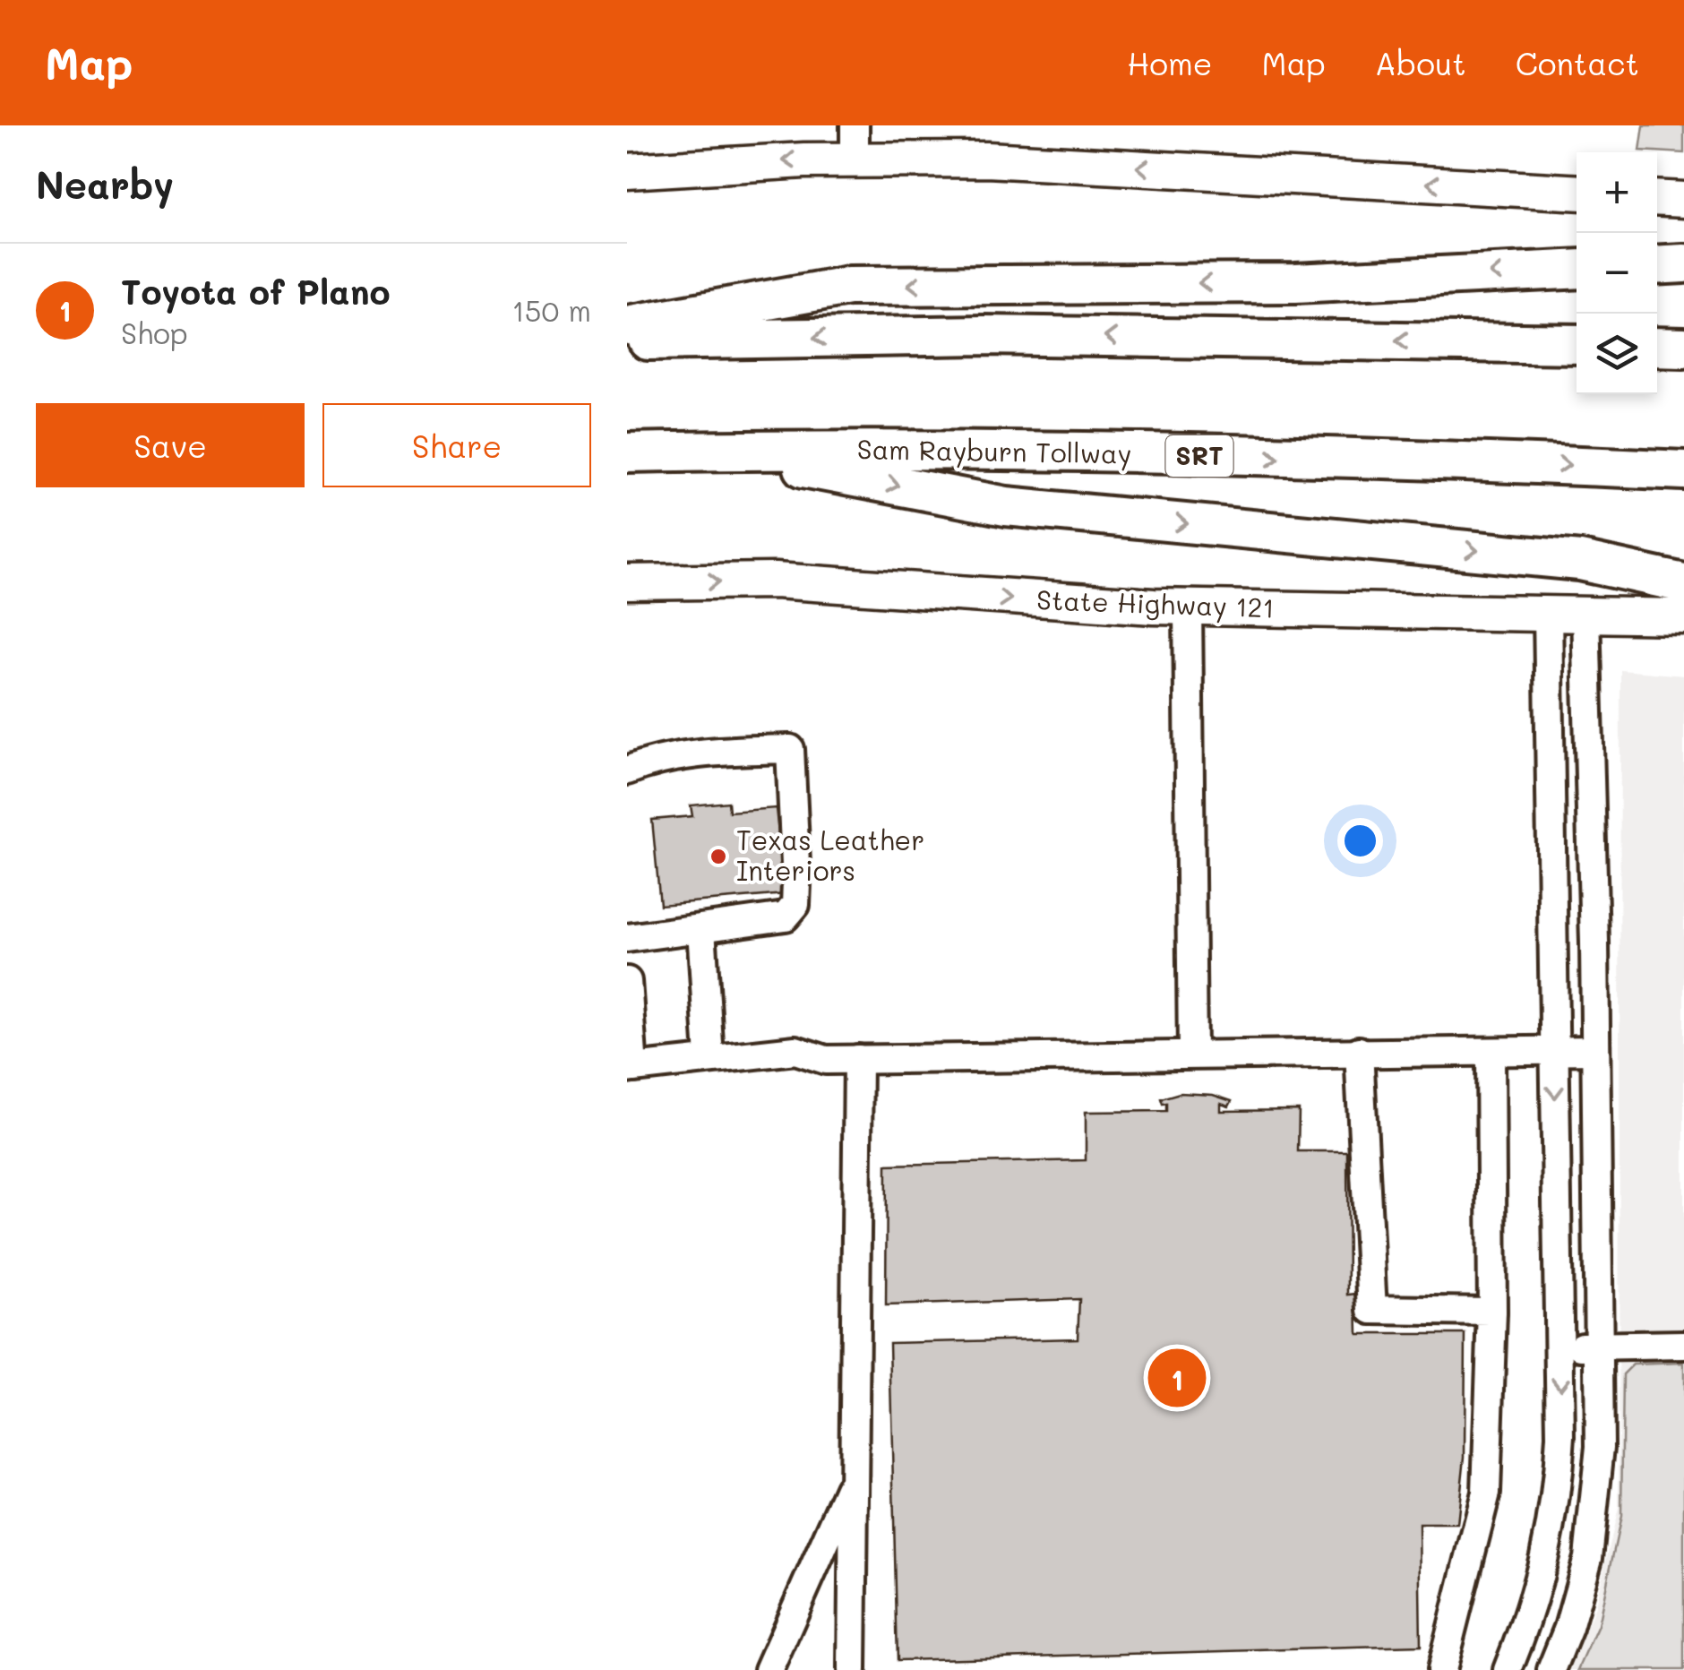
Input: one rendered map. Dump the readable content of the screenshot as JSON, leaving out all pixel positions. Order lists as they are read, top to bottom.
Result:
{
  "streets": {
    "highway": ["Sam Rayburn Tollway", "SRT"],
    "main road": ["State Highway 121"]
  },
  "one_way": ["State Highway 121"],
  "places": ["Texas Leather Interiors"],
  "page": {
    "header": "Map",
    "nav": [
      "Home",
      "Map",
      "About",
      "Contact"
    ],
    "heading": "Nearby",
    "map_buttons": ["+", "−"],
    "list": [
      {
        "mark": "1",
        "name": "Toyota of Plano",
        "note": "Shop",
        "value": "150 m"
      }
    ],
    "buttons": ["Save", "Share"],
    "pins": "1"
  }
}
